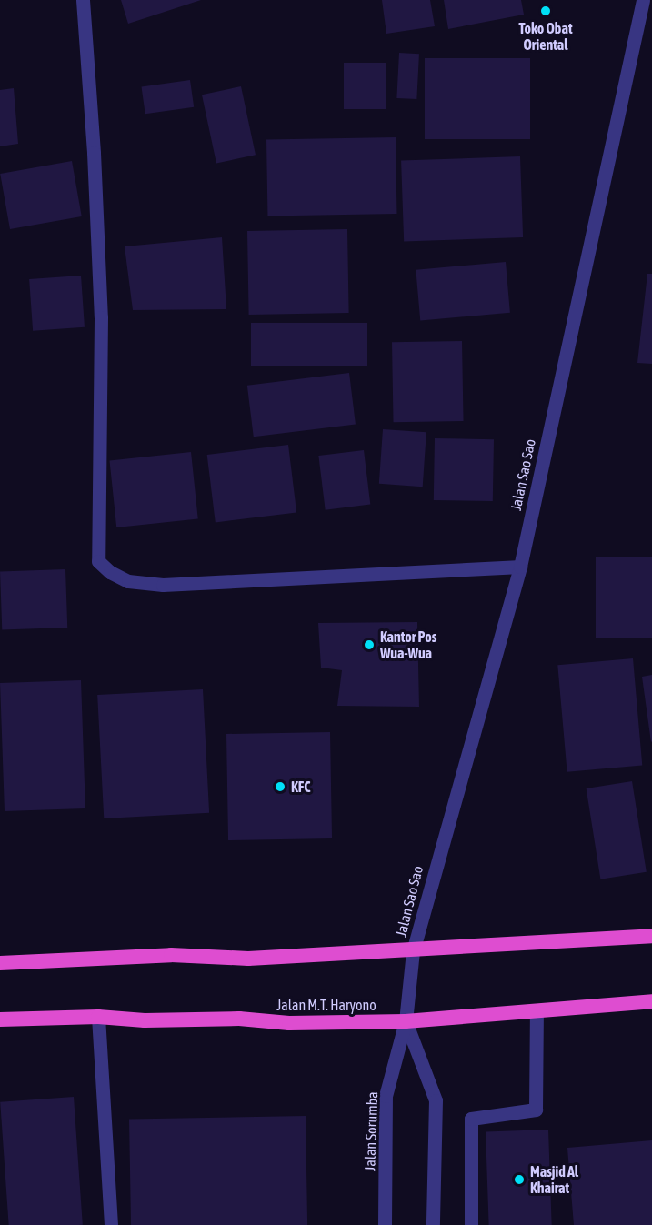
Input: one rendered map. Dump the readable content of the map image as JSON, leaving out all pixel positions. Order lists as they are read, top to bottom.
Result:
{
  "streets": {
    "highway": ["Jalan M.T. Haryono"],
    "street": ["Jalan Sao Sao", "Jalan Sorumba"]
  },
  "crossings": [
    ["Jalan Sao Sao", "Jalan M.T. Haryono"],
    ["Jalan Sao Sao", "Jalan Sorumba"],
    ["Jalan M.T. Haryono", "Jalan Sorumba"]
  ],
  "places": [
    "Toko Obat Oriental",
    "Kantor Pos Wua-Wua",
    "KFC",
    "Masjid Al Khairat"
  ]
}
